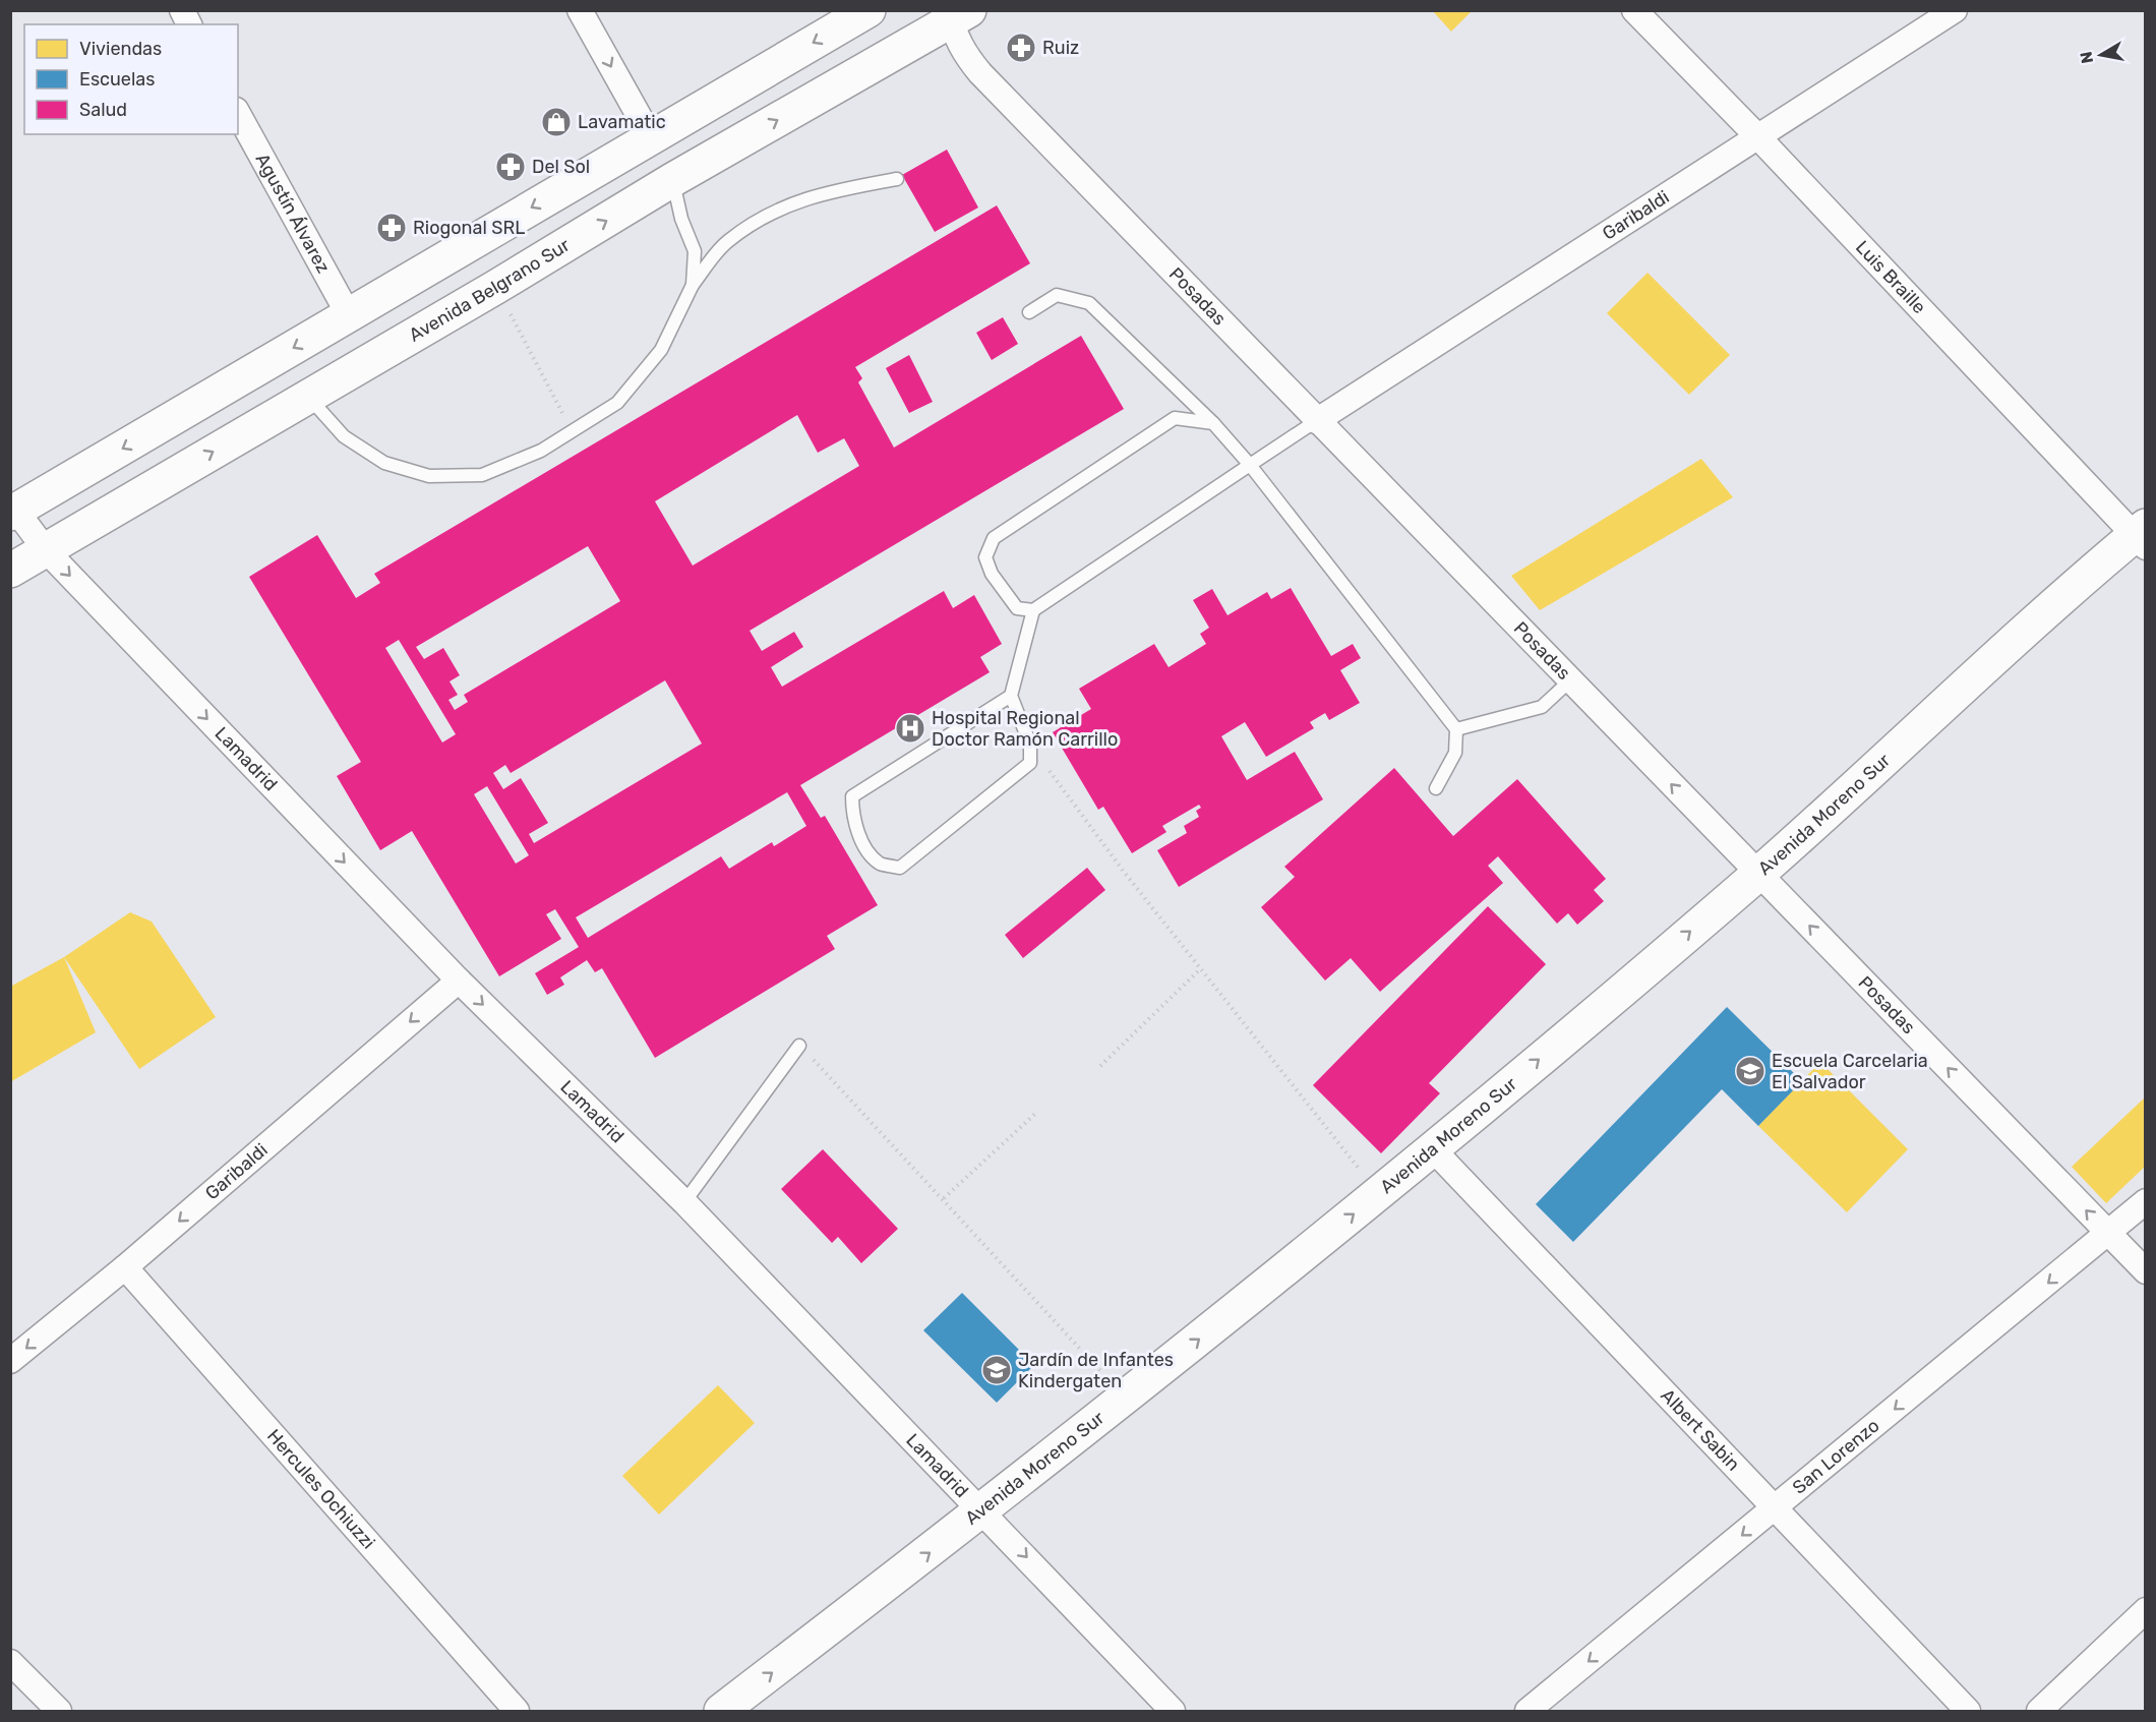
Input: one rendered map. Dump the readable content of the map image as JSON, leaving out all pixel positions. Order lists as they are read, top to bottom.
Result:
{
  "streets": {
    "main road": ["Avenida Belgrano Sur", "Avenida Moreno Sur"],
    "street": [
      "Agustín Álvarez",
      "Garibaldi",
      "Luis Braille",
      "Posadas",
      "Lamadrid",
      "Albert Sabin",
      "San Lorenzo",
      "Hercules Ochiuzzi"
    ]
  },
  "crossings": [
    ["Garibaldi", "Luis Braille"],
    ["Garibaldi", "Posadas"],
    ["Garibaldi", "Lamadrid"],
    ["Garibaldi", "Hercules Ochiuzzi"],
    ["Luis Braille", "Avenida Moreno Sur"],
    ["Avenida Belgrano Sur", "Posadas"],
    ["Avenida Belgrano Sur", "Lamadrid"],
    ["Posadas", "Avenida Moreno Sur"],
    ["Posadas", "San Lorenzo"],
    ["Lamadrid", "Avenida Moreno Sur"],
    ["Avenida Moreno Sur", "Albert Sabin"],
    ["Albert Sabin", "San Lorenzo"]
  ],
  "one_way": [
    "Garibaldi",
    "Posadas",
    "Lamadrid",
    "Avenida Moreno Sur",
    "San Lorenzo"
  ],
  "places": {
    "pharmacy": ["Ruiz", "Del Sol", "Riogonal SRL"],
    "shop": ["Lavamatic"],
    "hospital": ["Hospital Regional Doctor Ramón Carrillo"],
    "school or university": ["Escuela Carcelaria El Salvador", "Jardín de Infantes Kindergaten"]
  },
  "legend": ["Viviendas", "Escuelas", "Salud"],
  "north": "left"
}
